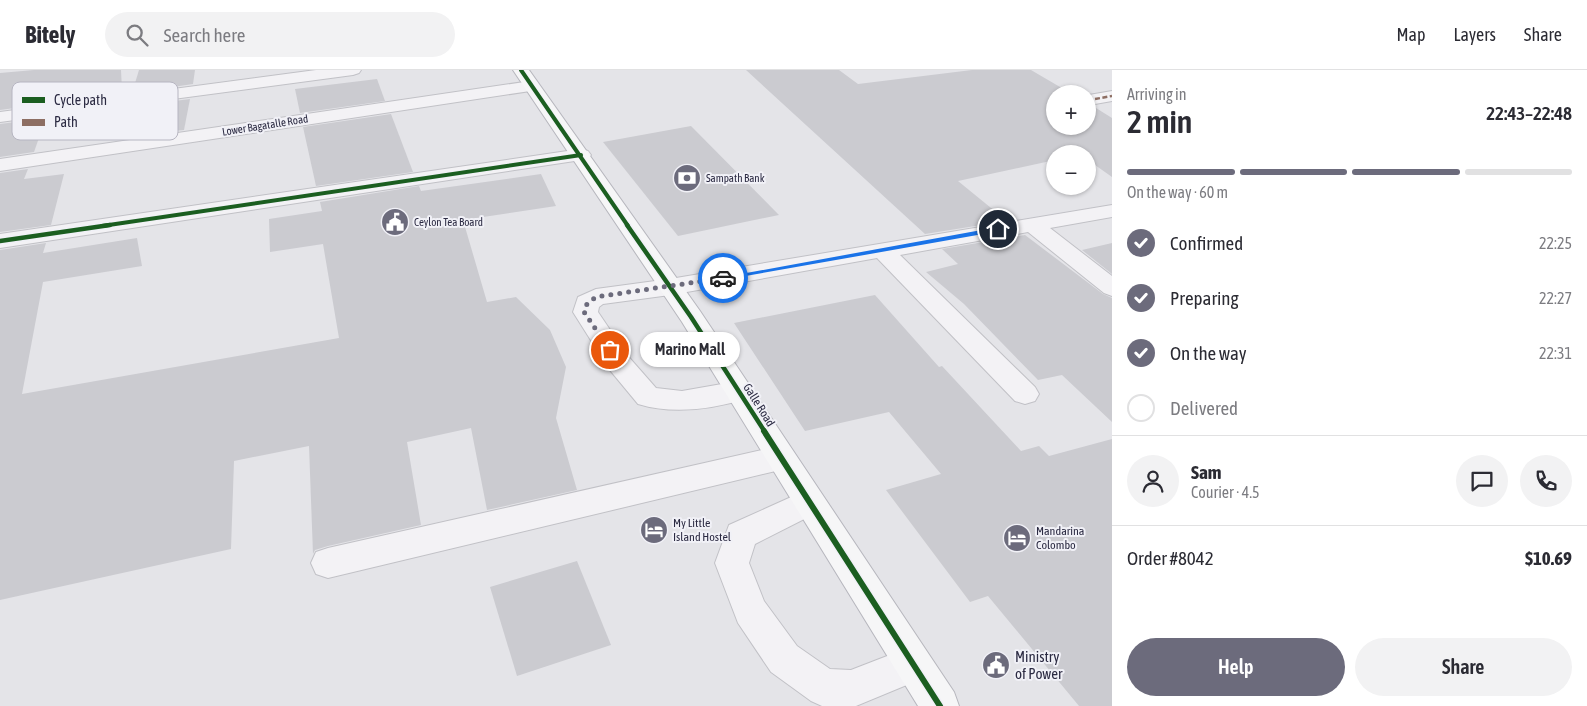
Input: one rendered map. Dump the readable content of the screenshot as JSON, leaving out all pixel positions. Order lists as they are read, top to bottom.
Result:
{
  "streets": {
    "highway": ["Galle Road"],
    "street": ["Lower Bagatalle Road"]
  },
  "crossings": [
    ["Lower Bagatalle Road", "Galle Road"]
  ],
  "places": {
    "bank": ["Sampath Bank"],
    "public building": ["Ceylon Tea Board", "Ministry of Power"],
    "other": ["Marino Mall"],
    "hotel": ["My Little Island Hostel", "Mandarina Colombo"]
  },
  "legend": ["Cycle path", "Path"],
  "page": {
    "header": "Bitely",
    "search": "Search here",
    "nav": ["Map", "Layers", "Share"],
    "heading": ["2 min", "Arriving in", "22:43–22:48"],
    "panel": [
      "Sam",
      "Courier · 4.5",
      "Order #8042",
      "$10.69"
    ],
    "map_buttons": ["+", "−"],
    "bar": "On the way · 60 m",
    "list": [
      ["Confirmed", "22:25"],
      ["Preparing", "22:27"],
      ["On the way", "22:31"],
      "Delivered"
    ],
    "bubble": "Marino Mall",
    "buttons": ["Help", "Share"]
  }
}
